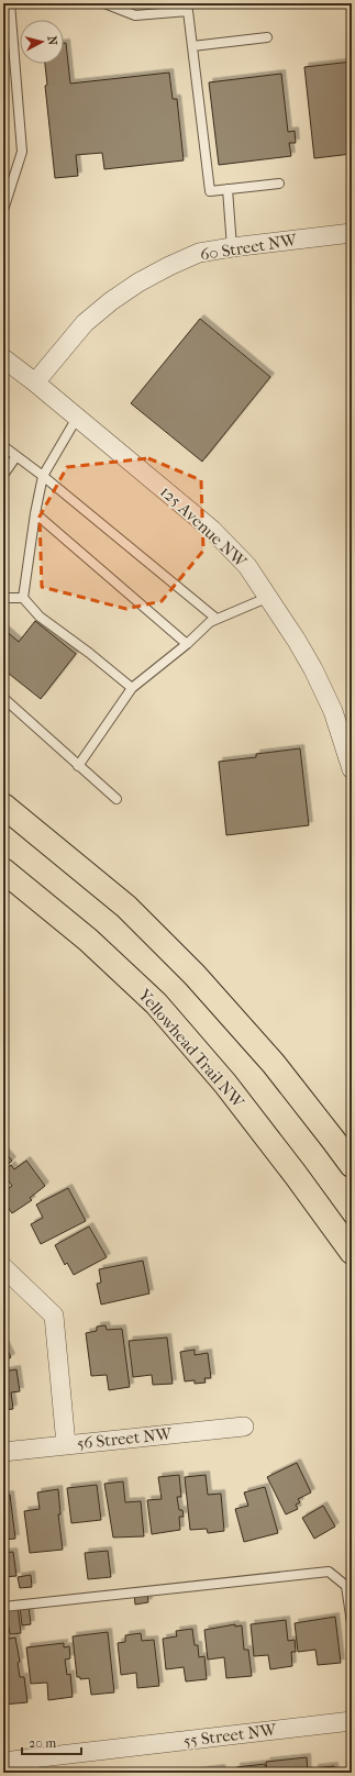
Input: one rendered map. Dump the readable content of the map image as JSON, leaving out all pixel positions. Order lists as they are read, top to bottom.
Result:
{
  "streets": {
    "highway": ["Yellowhead Trail NW"],
    "street": [
      "60 Street NW",
      "125 Avenue NW",
      "56 Street NW",
      "55 Street NW"
    ]
  },
  "crossings": [
    ["60 Street NW", "125 Avenue NW"]
  ],
  "scale_bar": "20 m",
  "north": "right"
}
